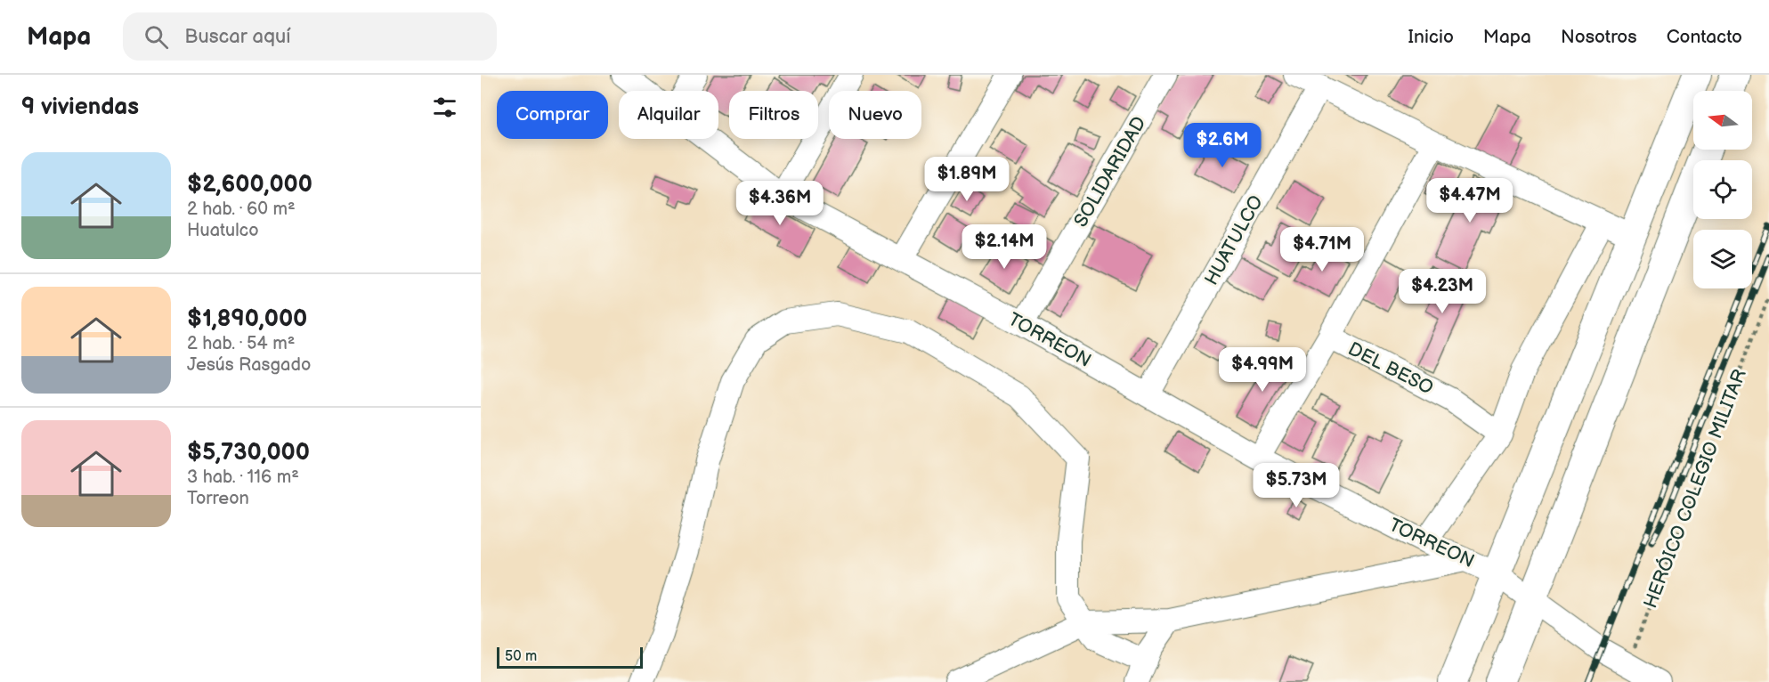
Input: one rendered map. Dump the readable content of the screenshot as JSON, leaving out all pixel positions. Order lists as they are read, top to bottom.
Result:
{
  "streets": {
    "street": [
      "SOLIDARIDAD",
      "HUATULCO",
      "TORREON",
      "DEL BESO"
    ],
    "path": ["HERÓICO COLEGIO MILITAR"]
  },
  "crossings": [
    ["SOLIDARIDAD", "TORREON"],
    ["HUATULCO", "TORREON"],
    ["TORREON", "HERÓICO COLEGIO MILITAR"]
  ],
  "scale_bar": "50 m",
  "north": "left",
  "page": {
    "header": "Mapa",
    "search": "Buscar aquí",
    "nav": [
      "Inicio",
      "Mapa",
      "Nosotros",
      "Contacto"
    ],
    "heading": "9 viviendas",
    "chip": [
      "Comprar",
      "Alquilar",
      "Filtros",
      "Nuevo"
    ],
    "price": [
      "$2.6M",
      "$1.89M",
      "$4.47M",
      "$4.36M",
      "$2.14M",
      "$4.71M",
      "$4.23M",
      "$4.99M",
      "$5.73M"
    ],
    "list": [
      {
        "name": "$2,600,000",
        "note": "2 hab. · 60 m² · Huatulco"
      },
      {
        "name": "$1,890,000",
        "note": "2 hab. · 54 m² · Jesús Rasgado"
      },
      {
        "name": "$5,730,000",
        "note": "3 hab. · 116 m² · Torreon"
      }
    ],
    "scale": "50 m"
  }
}
